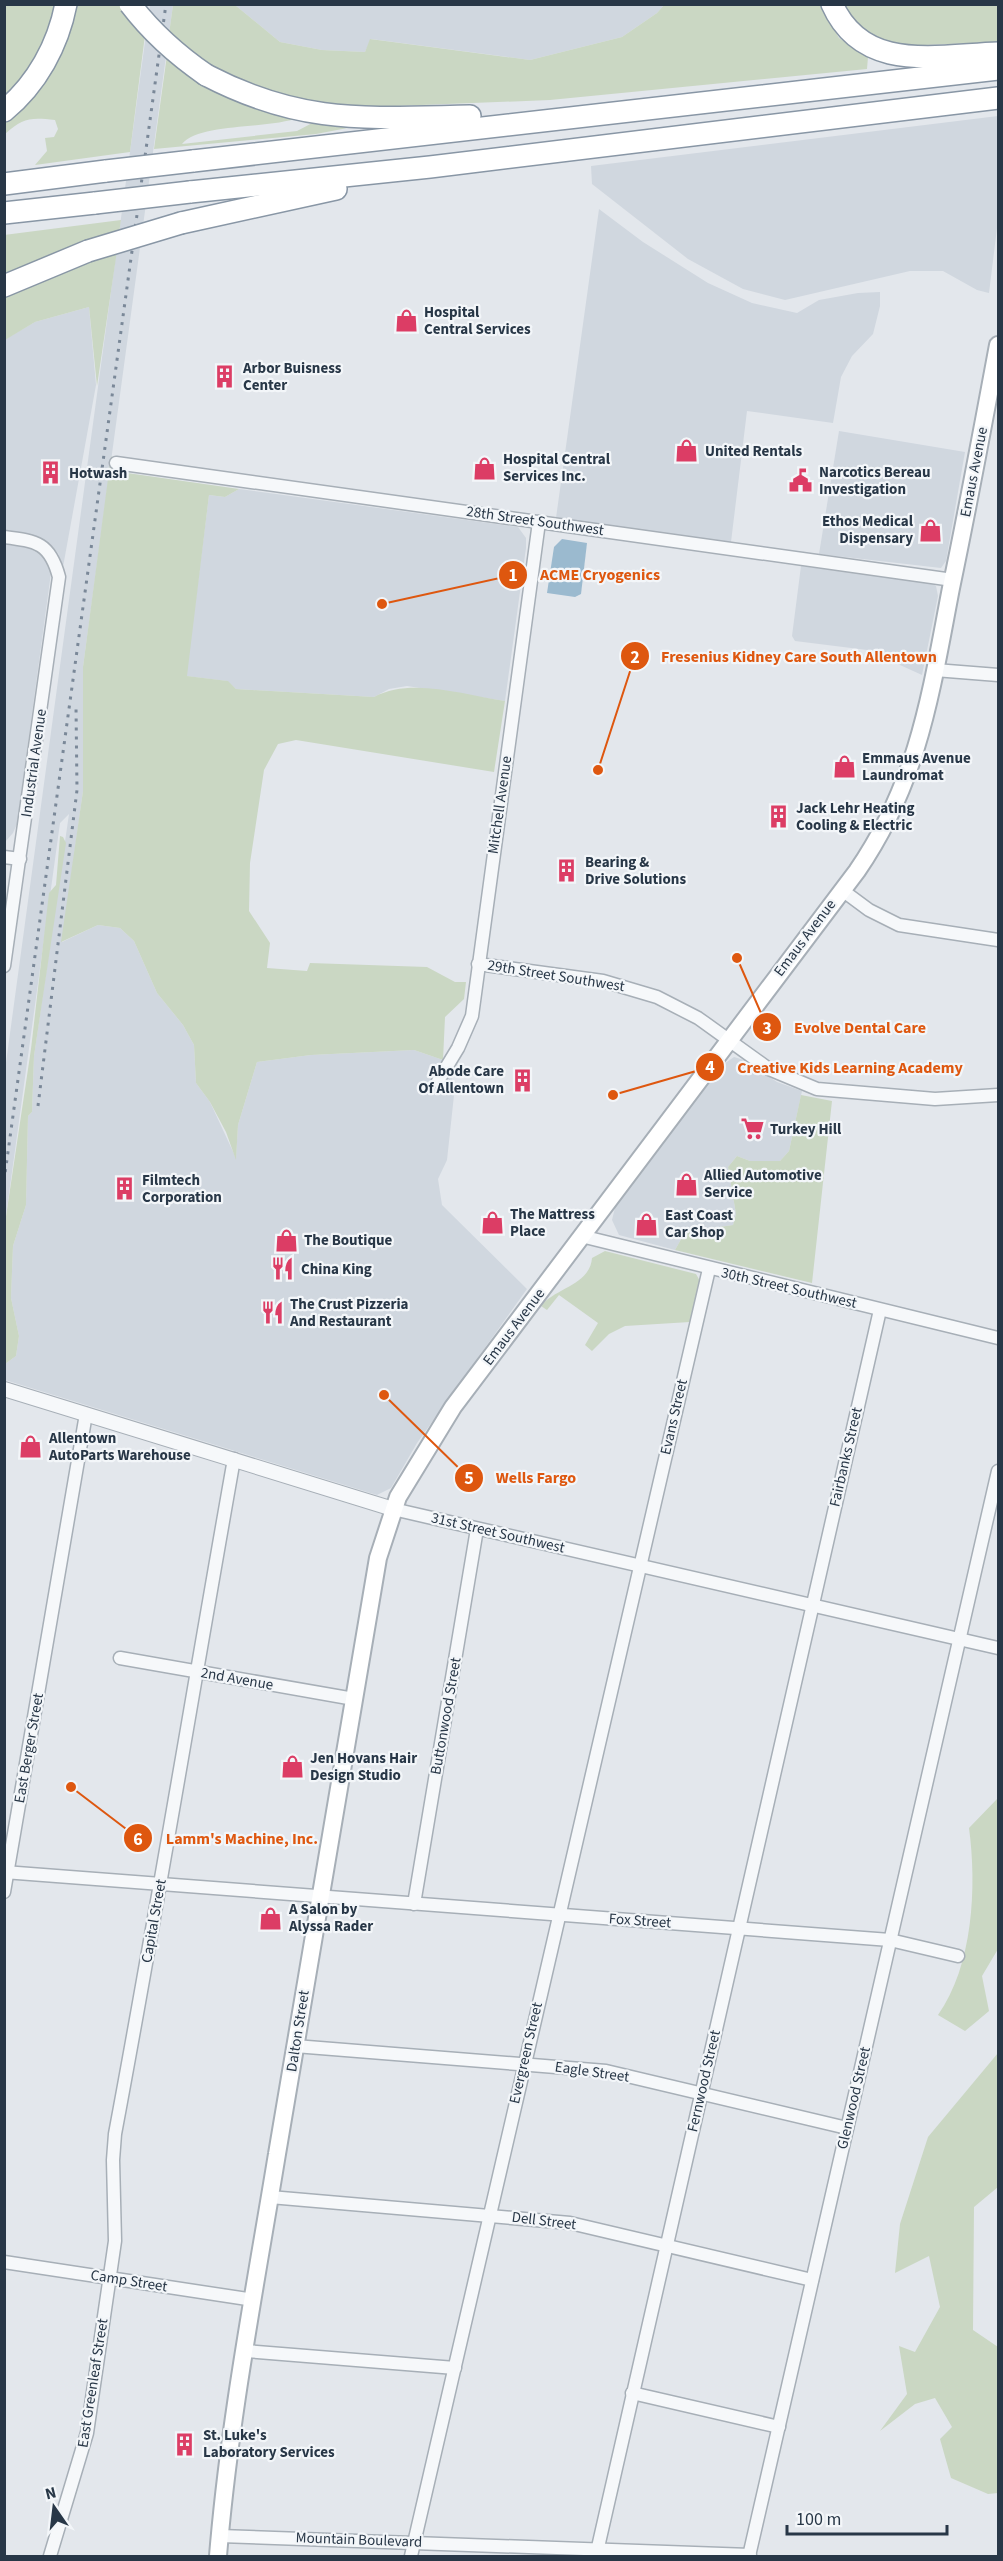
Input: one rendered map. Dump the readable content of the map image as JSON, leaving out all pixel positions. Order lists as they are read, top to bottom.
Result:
{
  "streets": {
    "main road": ["Emaus Avenue", "Dalton Street"],
    "street": [
      "28th Street Southwest",
      "Industrial Avenue",
      "Mitchell Avenue",
      "29th Street Southwest",
      "30th Street Southwest",
      "Evans Street",
      "Fairbanks Street",
      "31st Street Southwest",
      "2nd Avenue",
      "Buttonwood Street",
      "East Berger Street",
      "Capital Street",
      "Fox Street",
      "Evergreen Street",
      "Eagle Street",
      "Fernwood Street",
      "Glenwood Street",
      "Dell Street",
      "Camp Street",
      "East Greenleaf Street",
      "Mountain Boulevard"
    ]
  },
  "crossings": [
    ["Emaus Avenue", "28th Street Southwest"],
    ["Emaus Avenue", "29th Street Southwest"],
    ["Emaus Avenue", "30th Street Southwest"],
    ["Emaus Avenue", "31st Street Southwest"],
    ["Emaus Avenue", "Dalton Street"],
    ["28th Street Southwest", "Mitchell Avenue"],
    ["Mitchell Avenue", "29th Street Southwest"],
    ["30th Street Southwest", "Evans Street"],
    ["30th Street Southwest", "Fairbanks Street"],
    ["Evans Street", "31st Street Southwest"],
    ["Evans Street", "Evergreen Street"],
    ["Fairbanks Street", "31st Street Southwest"],
    ["Fairbanks Street", "Fernwood Street"],
    ["31st Street Southwest", "Buttonwood Street"],
    ["31st Street Southwest", "East Berger Street"],
    ["31st Street Southwest", "Capital Street"],
    ["31st Street Southwest", "Dalton Street"],
    ["31st Street Southwest", "Evergreen Street"],
    ["31st Street Southwest", "Fernwood Street"],
    ["31st Street Southwest", "Glenwood Street"],
    ["2nd Avenue", "Capital Street"],
    ["2nd Avenue", "Dalton Street"],
    ["Buttonwood Street", "Fox Street"],
    ["East Berger Street", "Fox Street"],
    ["Capital Street", "Fox Street"],
    ["Capital Street", "Camp Street"],
    ["Capital Street", "East Greenleaf Street"],
    ["Fox Street", "Dalton Street"],
    ["Fox Street", "Evergreen Street"],
    ["Fox Street", "Fernwood Street"],
    ["Fox Street", "Glenwood Street"],
    ["Dalton Street", "Eagle Street"],
    ["Dalton Street", "Dell Street"],
    ["Dalton Street", "Camp Street"],
    ["Dalton Street", "Mountain Boulevard"],
    ["Evergreen Street", "Eagle Street"],
    ["Evergreen Street", "Dell Street"],
    ["Evergreen Street", "Mountain Boulevard"],
    ["Eagle Street", "Fernwood Street"],
    ["Eagle Street", "Glenwood Street"],
    ["Fernwood Street", "Dell Street"],
    ["Fernwood Street", "Mountain Boulevard"],
    ["Glenwood Street", "Dell Street"],
    ["Glenwood Street", "Mountain Boulevard"],
    ["Camp Street", "East Greenleaf Street"]
  ],
  "places": {
    "shop": [
      "Hospital Central Services",
      "United Rentals",
      "Hospital Central Services Inc.",
      "Ethos Medical Dispensary",
      "Emmaus Avenue Laundromat",
      "Allied Automotive Service",
      "The Mattress Place",
      "East Coast Car Shop",
      "The Boutique",
      "Allentown AutoParts Warehouse",
      "Jen Hovans Hair Design Studio",
      "A Salon by Alyssa Rader"
    ],
    "building": [
      "Arbor Buisness Center",
      "Hotwash",
      "Jack Lehr Heating Cooling & Electric",
      "Bearing & Drive Solutions",
      "Abode Care Of Allentown",
      "Filmtech Corporation",
      "St. Luke's Laboratory Services"
    ],
    "public building": ["Narcotics Bereau Investigation"],
    "other": [
      "ACME Cryogenics",
      "Fresenius Kidney Care South Allentown",
      "Evolve Dental Care",
      "Creative Kids Learning Academy",
      "Wells Fargo",
      "Lamm's Machine, Inc."
    ],
    "supermarket": ["Turkey Hill"],
    "restaurant": ["China King", "The Crust Pizzeria And Restaurant"]
  },
  "scale_bar": "100 m",
  "north": "top"
}
